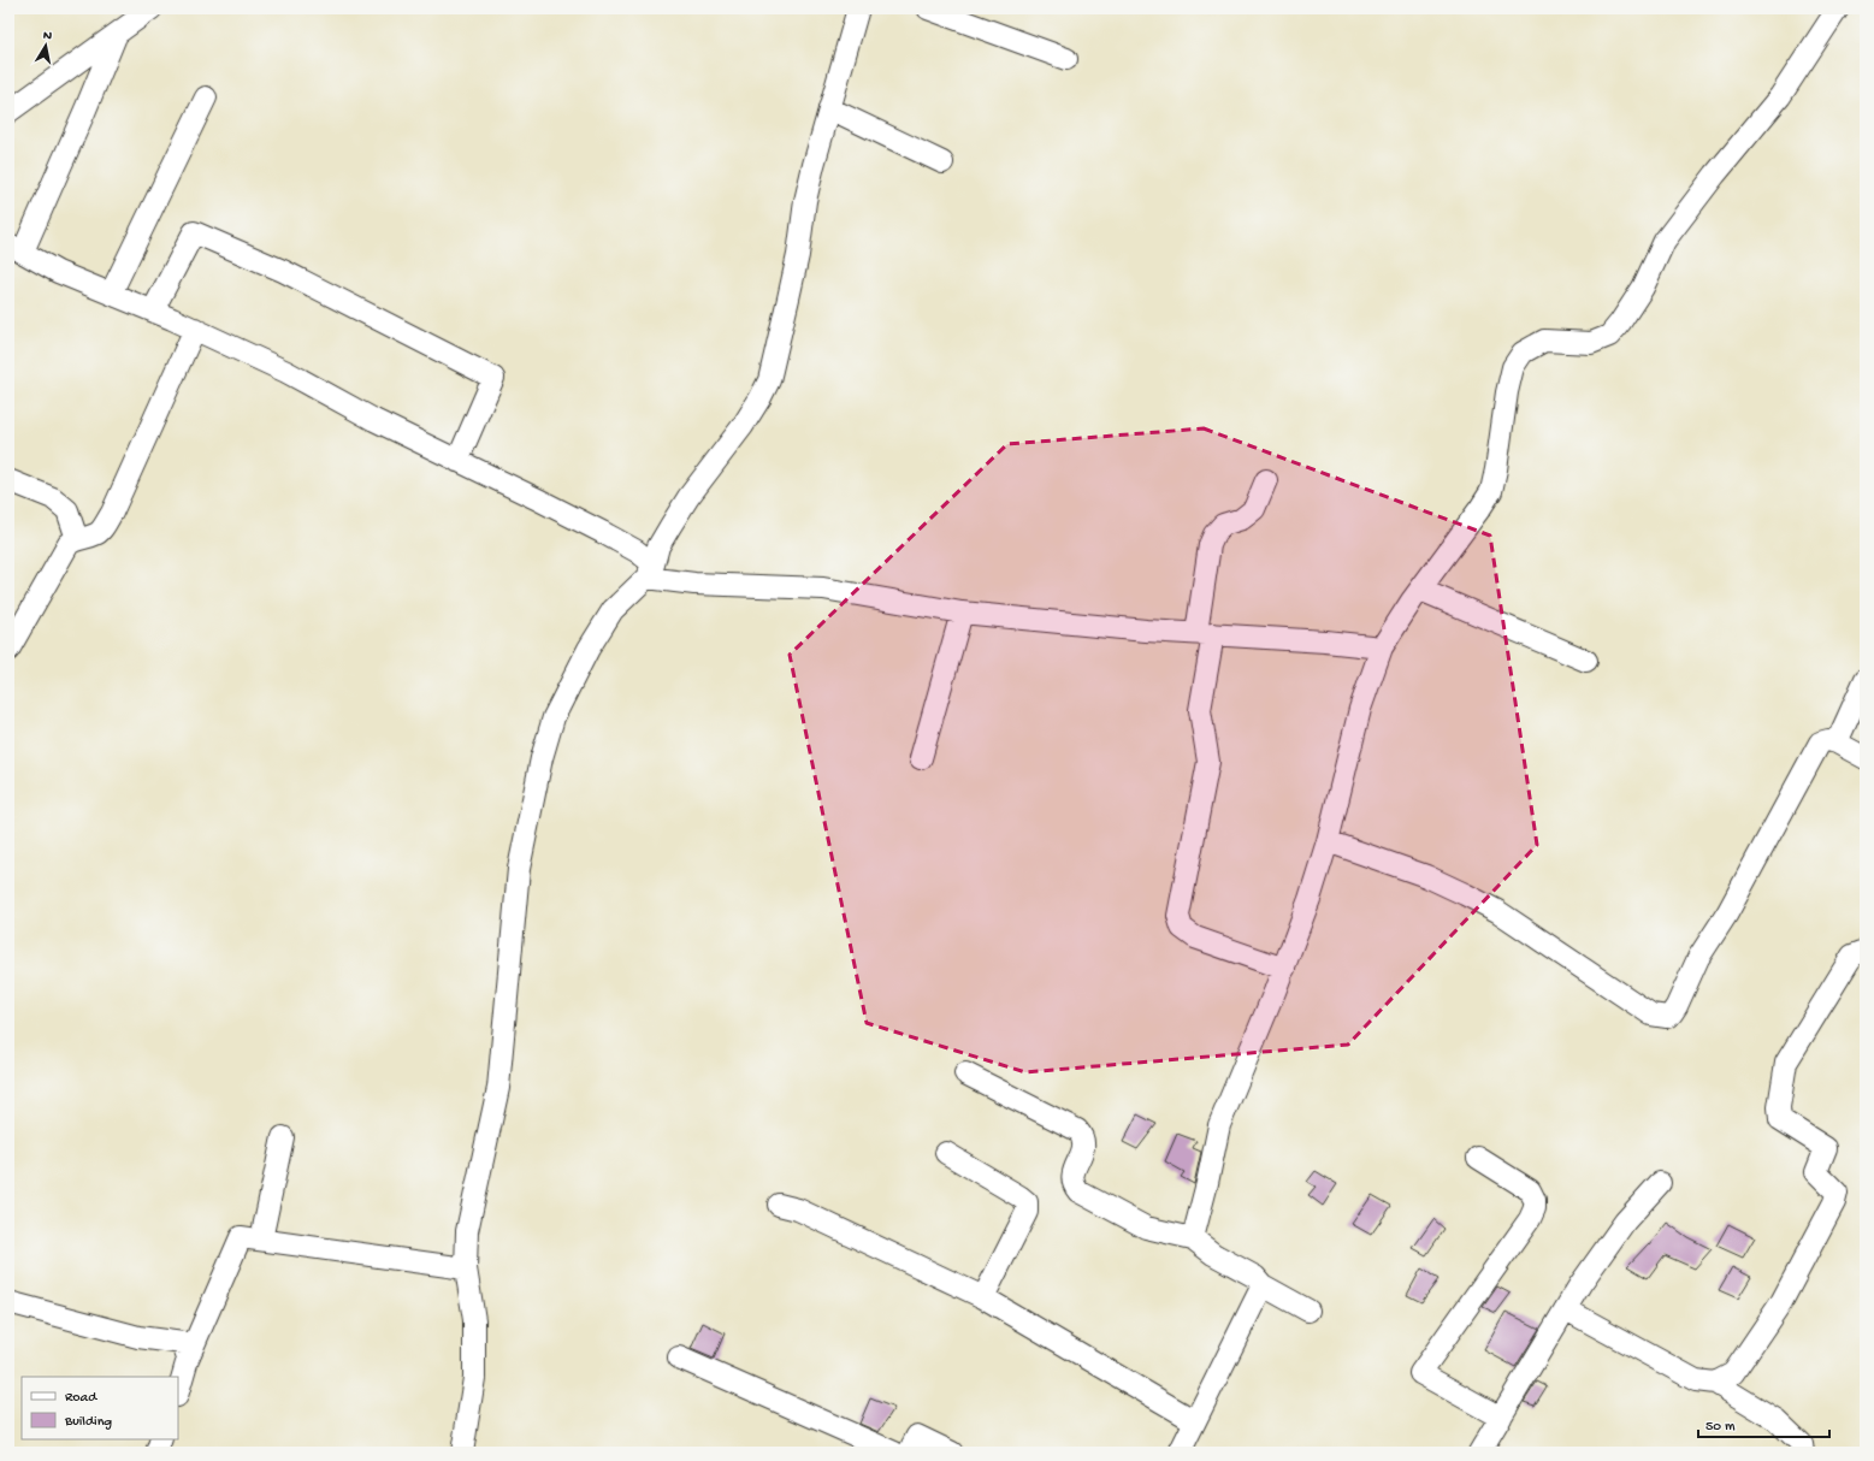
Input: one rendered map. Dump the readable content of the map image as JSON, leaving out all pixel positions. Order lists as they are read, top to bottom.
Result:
{
  "legend": ["Road", "Building"],
  "scale_bar": "50 m",
  "north": "top"
}
